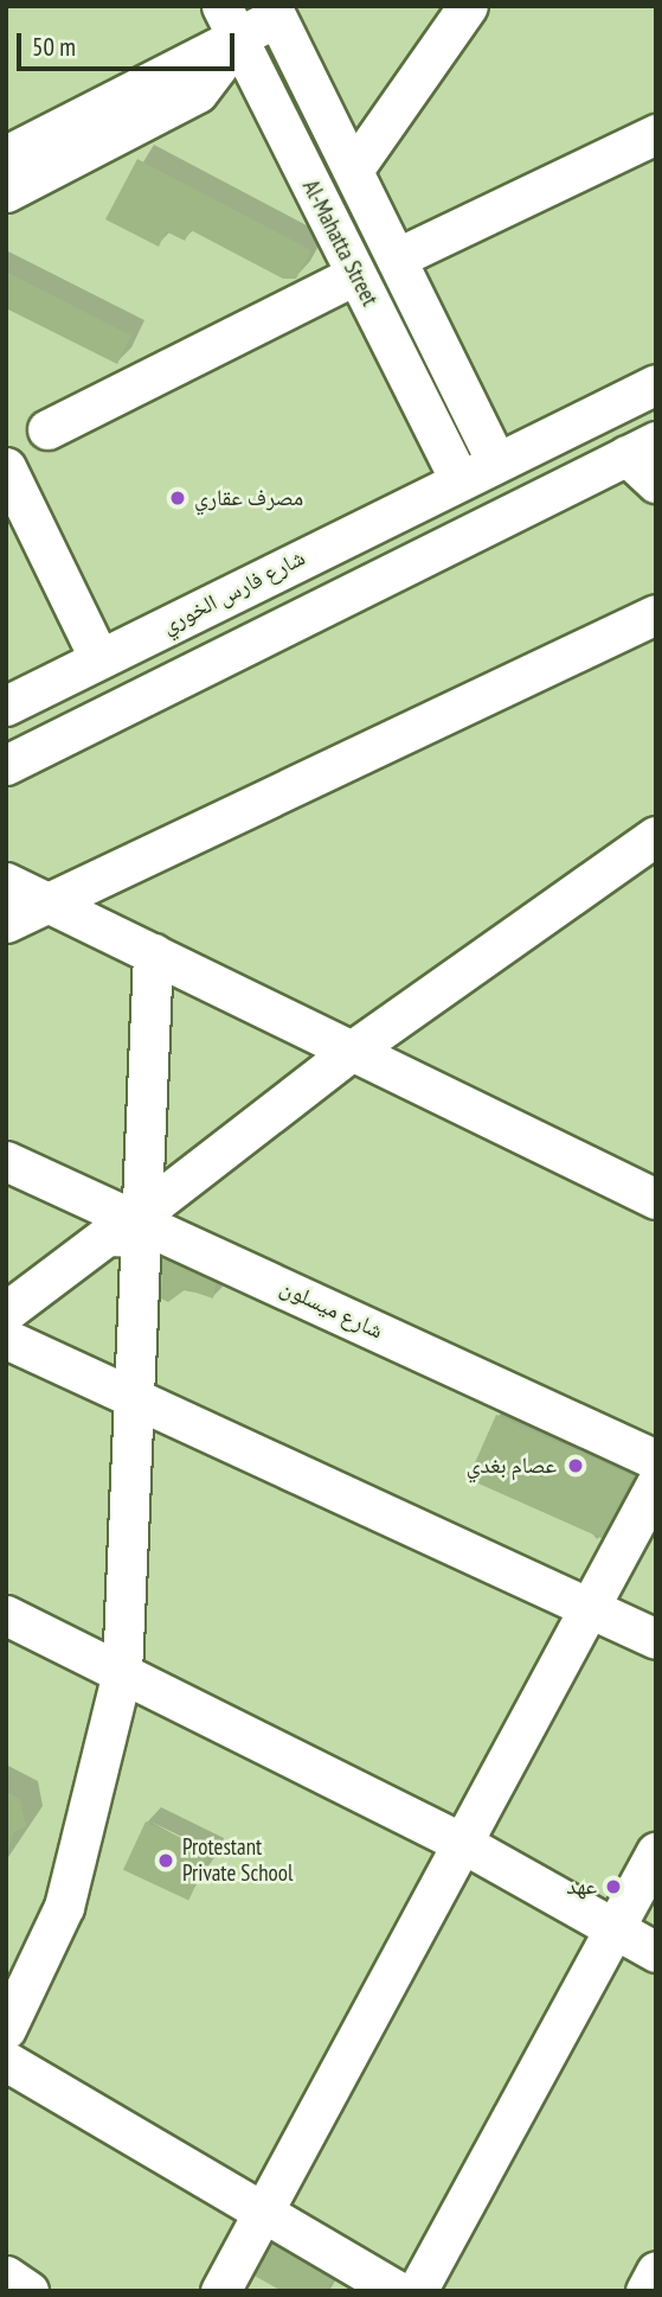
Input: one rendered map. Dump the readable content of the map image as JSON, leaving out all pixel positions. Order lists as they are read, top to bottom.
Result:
{
  "streets": {
    "street": ["Al-Mahatta Street", "شارع فارس الخوري", "شارع ميسلون"]
  },
  "crossings": [
    ["Al-Mahatta Street", "شارع فارس الخوري"]
  ],
  "places": [
    "مصرف عقاري",
    "عصام بغدي",
    "Protestant Private School",
    "عهد"
  ],
  "scale_bar": "50 m"
}
